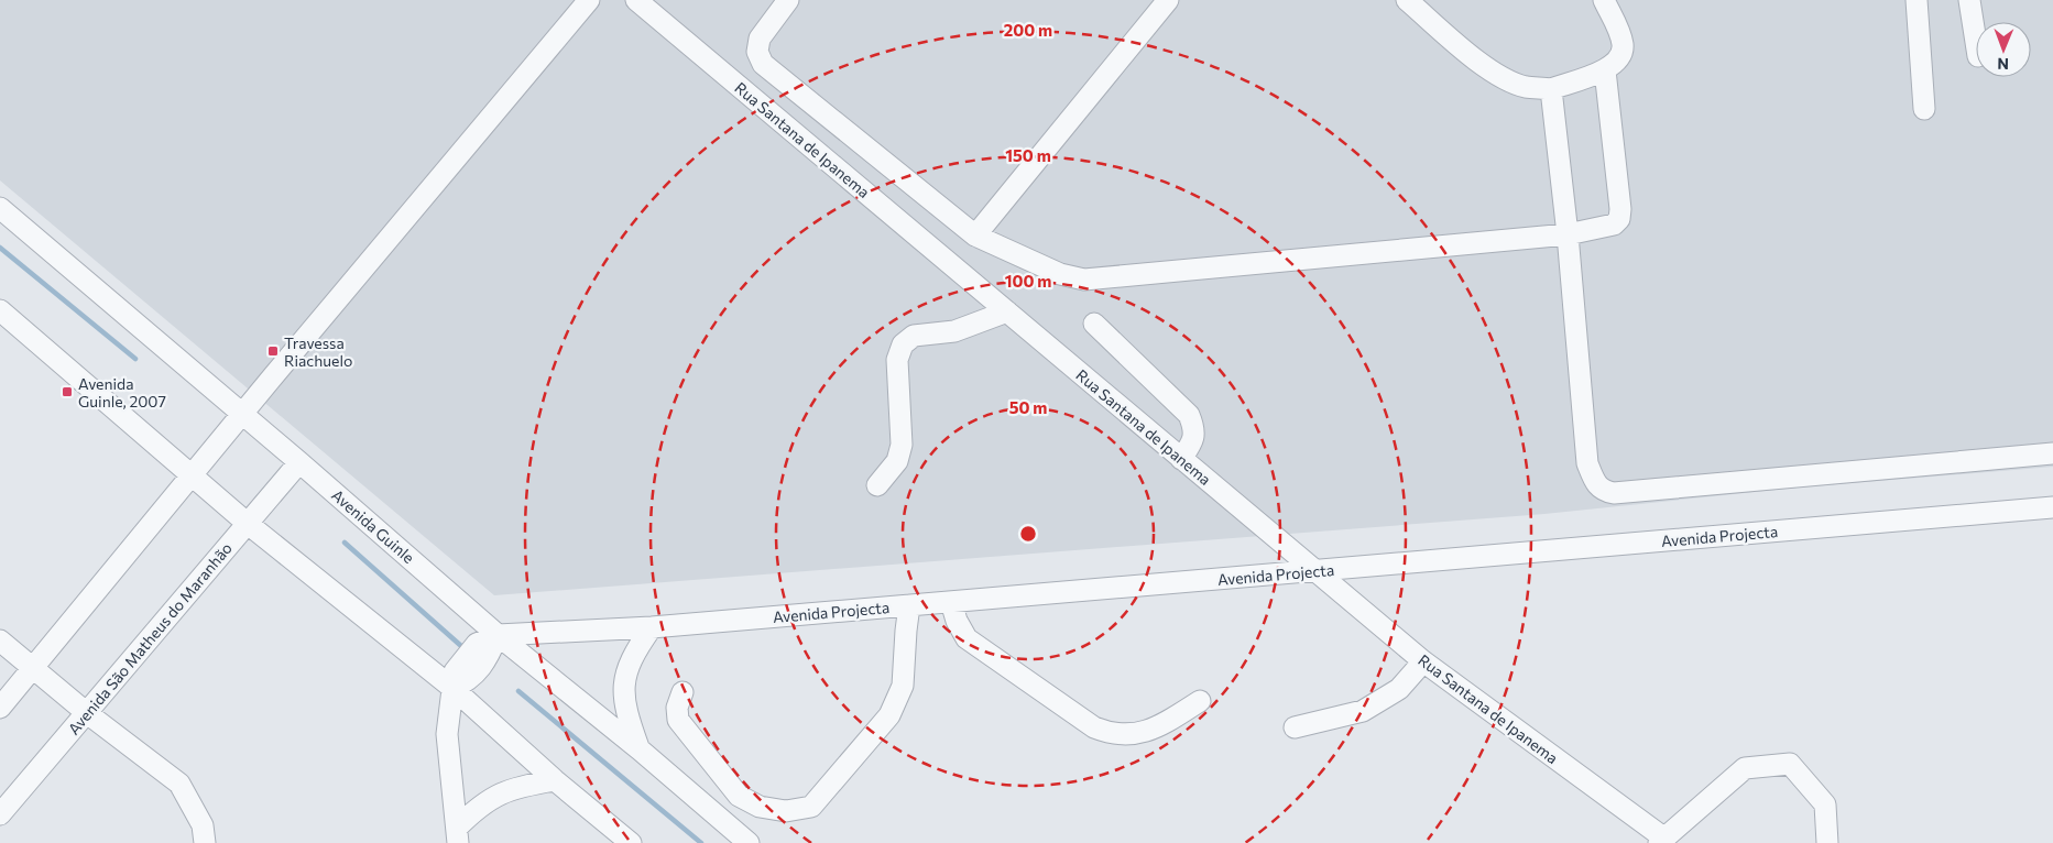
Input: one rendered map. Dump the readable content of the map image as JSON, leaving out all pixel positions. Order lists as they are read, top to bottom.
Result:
{
  "streets": {
    "street": [
      "Rua Santana de Ipanema",
      "Avenida Guinle",
      "Avenida Projecta",
      "Avenida São Matheus do Maranhão"
    ]
  },
  "crossings": [
    ["Rua Santana de Ipanema", "Avenida Projecta"],
    ["Avenida Guinle", "Avenida Projecta"],
    ["Avenida Guinle", "Avenida São Matheus do Maranhão"]
  ],
  "places": {
    "transit": ["Travessa Riachuelo", "Avenida Guinle, 2007"]
  },
  "north": "bottom",
  "rings": [
    "200 m",
    "150 m",
    "100 m",
    "50 m"
  ]
}
